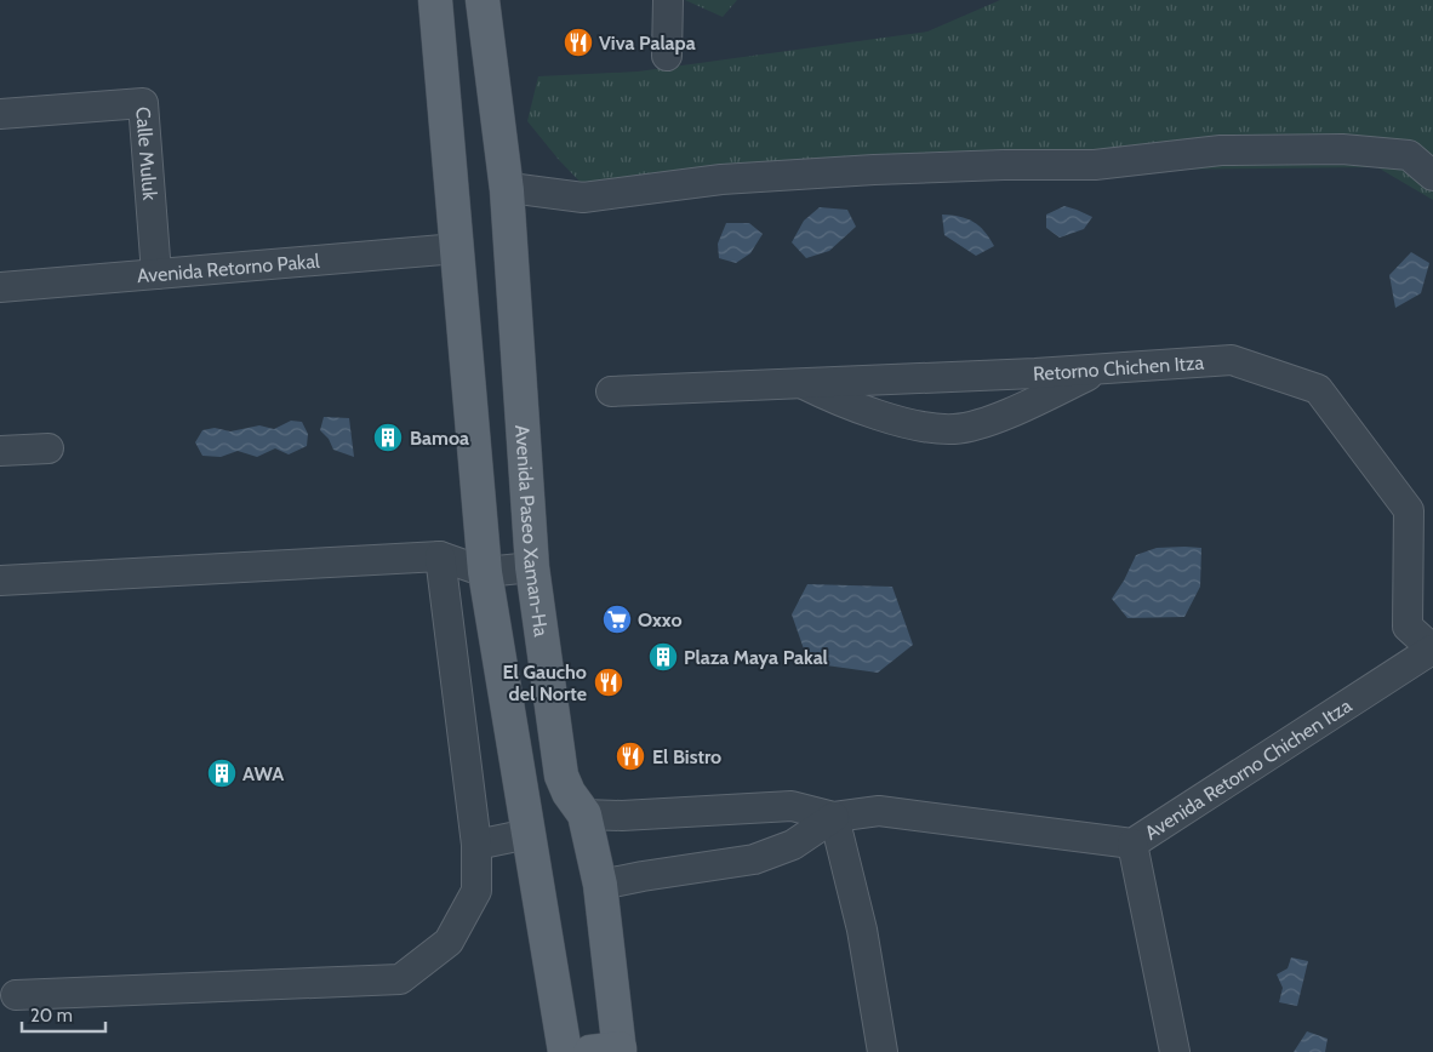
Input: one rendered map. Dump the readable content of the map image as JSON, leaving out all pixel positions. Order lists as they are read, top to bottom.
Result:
{
  "streets": {
    "main road": ["Avenida Paseo Xaman-Ha"],
    "street": [
      "Calle Muluk",
      "Avenida Retorno Pakal",
      "Retorno Chichen Itza",
      "Avenida Retorno Chichen Itza"
    ]
  },
  "crossings": [
    ["Calle Muluk", "Avenida Retorno Pakal"],
    ["Retorno Chichen Itza", "Avenida Retorno Chichen Itza"],
    ["Avenida Paseo Xaman-Ha", "Avenida Retorno Chichen Itza"]
  ],
  "places": {
    "restaurant": ["Viva Palapa", "El Gaucho del Norte", "El Bistro"],
    "building": ["Bamoa", "Plaza Maya Pakal", "AWA"],
    "supermarket": ["Oxxo"]
  },
  "scale_bar": "20 m"
}
